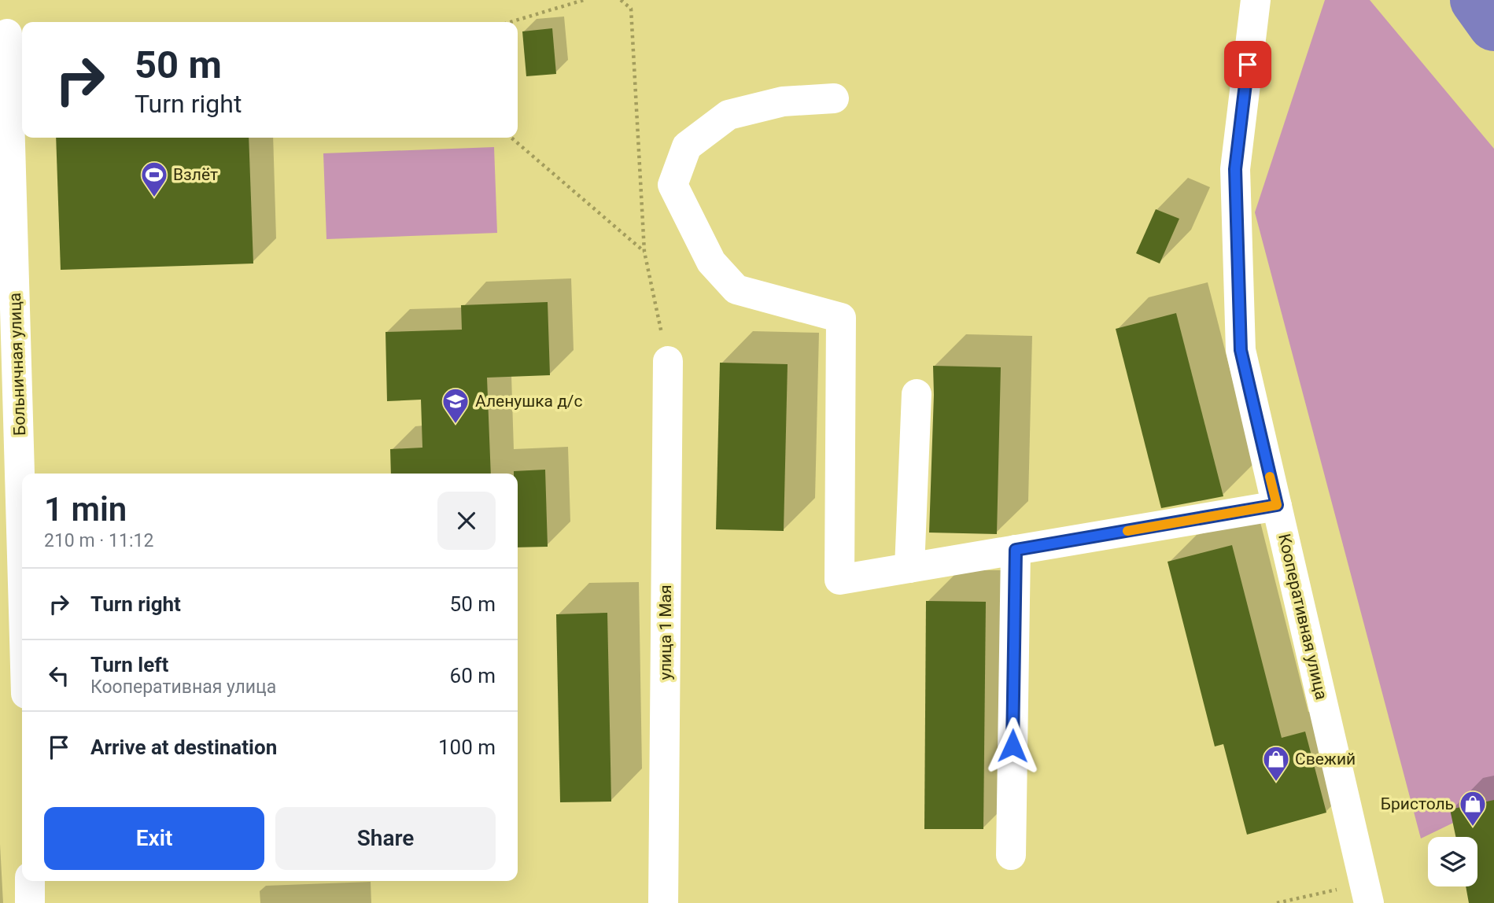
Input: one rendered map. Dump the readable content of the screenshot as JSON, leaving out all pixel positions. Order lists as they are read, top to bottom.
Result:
{
  "streets": {
    "street": ["Больничная улица", "Кооперативная улица", "улица 1 Мая"]
  },
  "places": {
    "sports": ["Взлёт"],
    "school or university": ["Аленушка д/с"],
    "shop": ["Свежий", "Бристоль"]
  },
  "page": {
    "turn": ["50 m", "Turn right"],
    "heading": ["1 min", "210 m · 11:12"],
    "list": [
      {
        "name": "Turn right",
        "value": "50 m"
      },
      {
        "name": "Turn left",
        "note": "Кооперативная улица",
        "value": "60 m"
      },
      {
        "name": "Arrive at destination",
        "value": "100 m"
      }
    ],
    "buttons": ["Exit", "Share"]
  }
}
